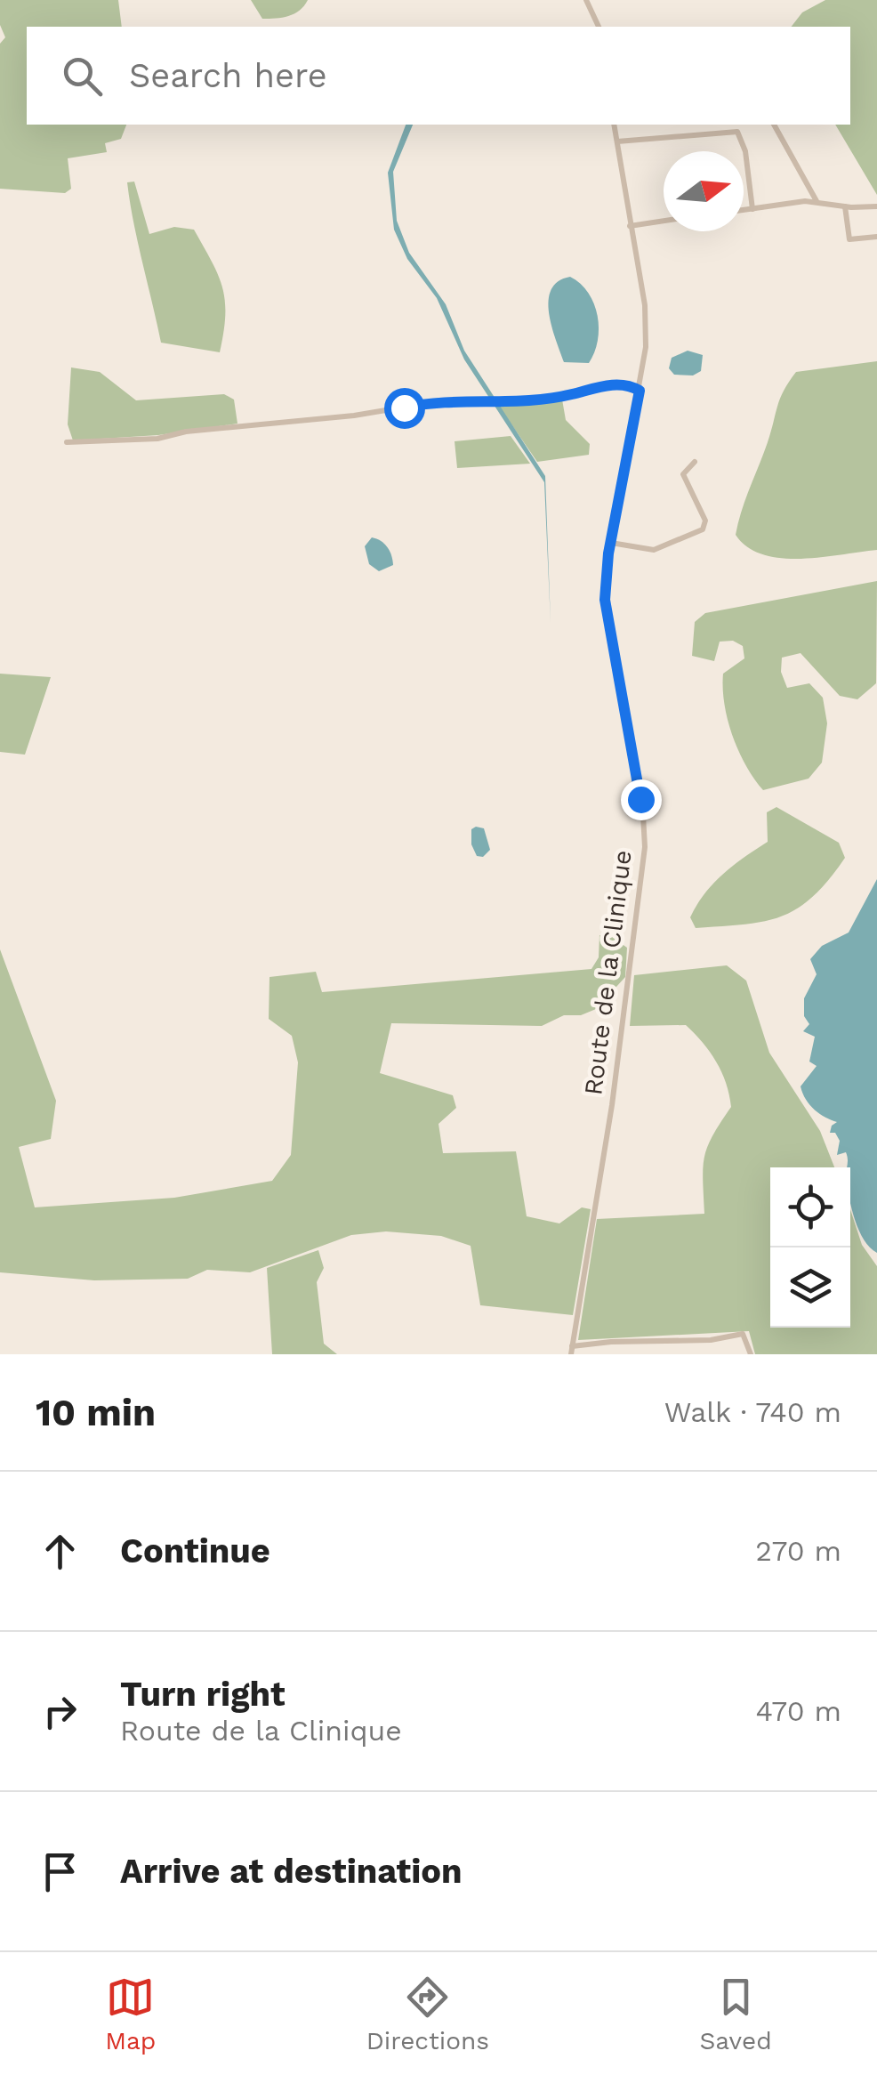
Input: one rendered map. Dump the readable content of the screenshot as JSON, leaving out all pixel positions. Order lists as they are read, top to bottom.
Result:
{
  "streets": {
    "street": ["Route de la Clinique"]
  },
  "north": "right",
  "page": {
    "search": "Search here",
    "heading": ["10 min", "Walk · 740 m"],
    "list": [
      ["Continue", "270 m"],
      ["Turn right", "Route de la Clinique", "470 m"],
      "Arrive at destination"
    ],
    "nav": ["Map", "Directions", "Saved"]
  }
}
